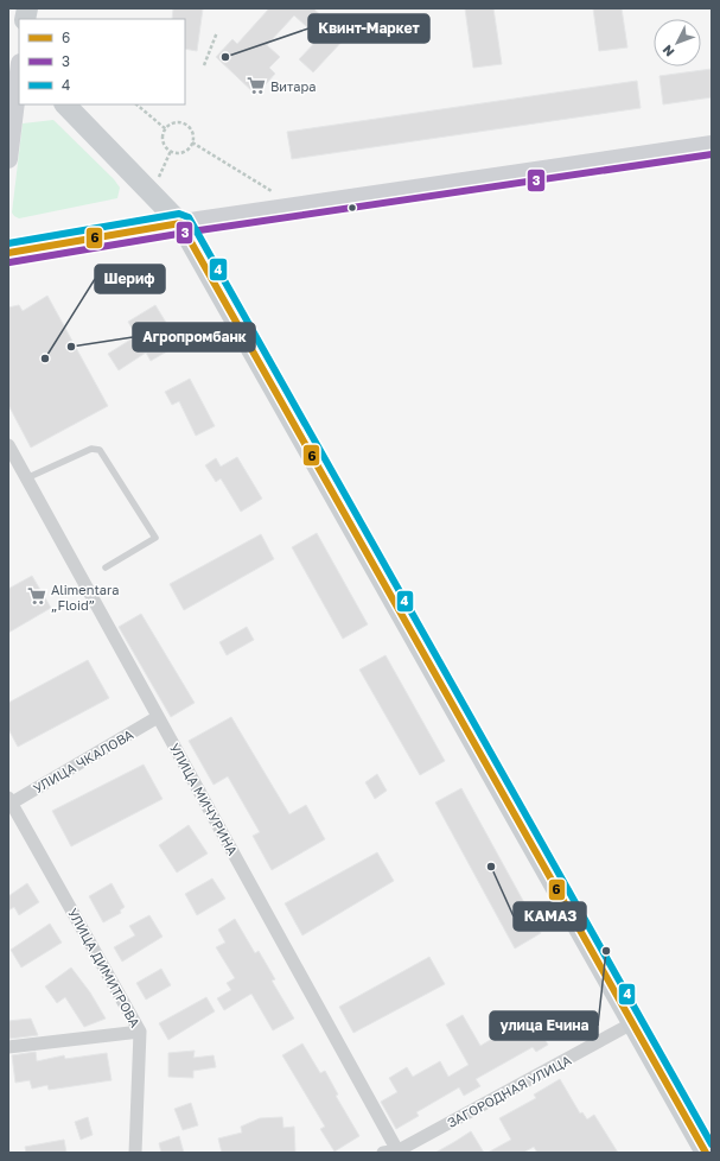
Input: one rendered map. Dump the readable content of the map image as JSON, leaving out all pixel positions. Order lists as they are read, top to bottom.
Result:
{
  "streets": {
    "street": [
      "УЛИЦА ЧКАЛОВА",
      "УЛИЦА МИЧУРИНА",
      "УЛИЦА ДИМИТРОВА",
      "ЗАГОРОДНАЯ УЛИЦА"
    ]
  },
  "crossings": [
    ["УЛИЦА ЧКАЛОВА", "УЛИЦА МИЧУРИНА"],
    ["УЛИЦА ЧКАЛОВА", "УЛИЦА ДИМИТРОВА"],
    ["УЛИЦА МИЧУРИНА", "ЗАГОРОДНАЯ УЛИЦА"]
  ],
  "places": {
    "other": [
      "Квинт-Маркет",
      "Агропромбанк",
      "Шериф",
      "КАМАЗ",
      "улица Ечина"
    ],
    "supermarket": ["Витара", "Alimentara „Floid”"]
  },
  "lines": ["transit line 3", "transit line 4", "transit line 6"],
  "legend": ["6", "3", "4"],
  "north": "bottom left"
}
